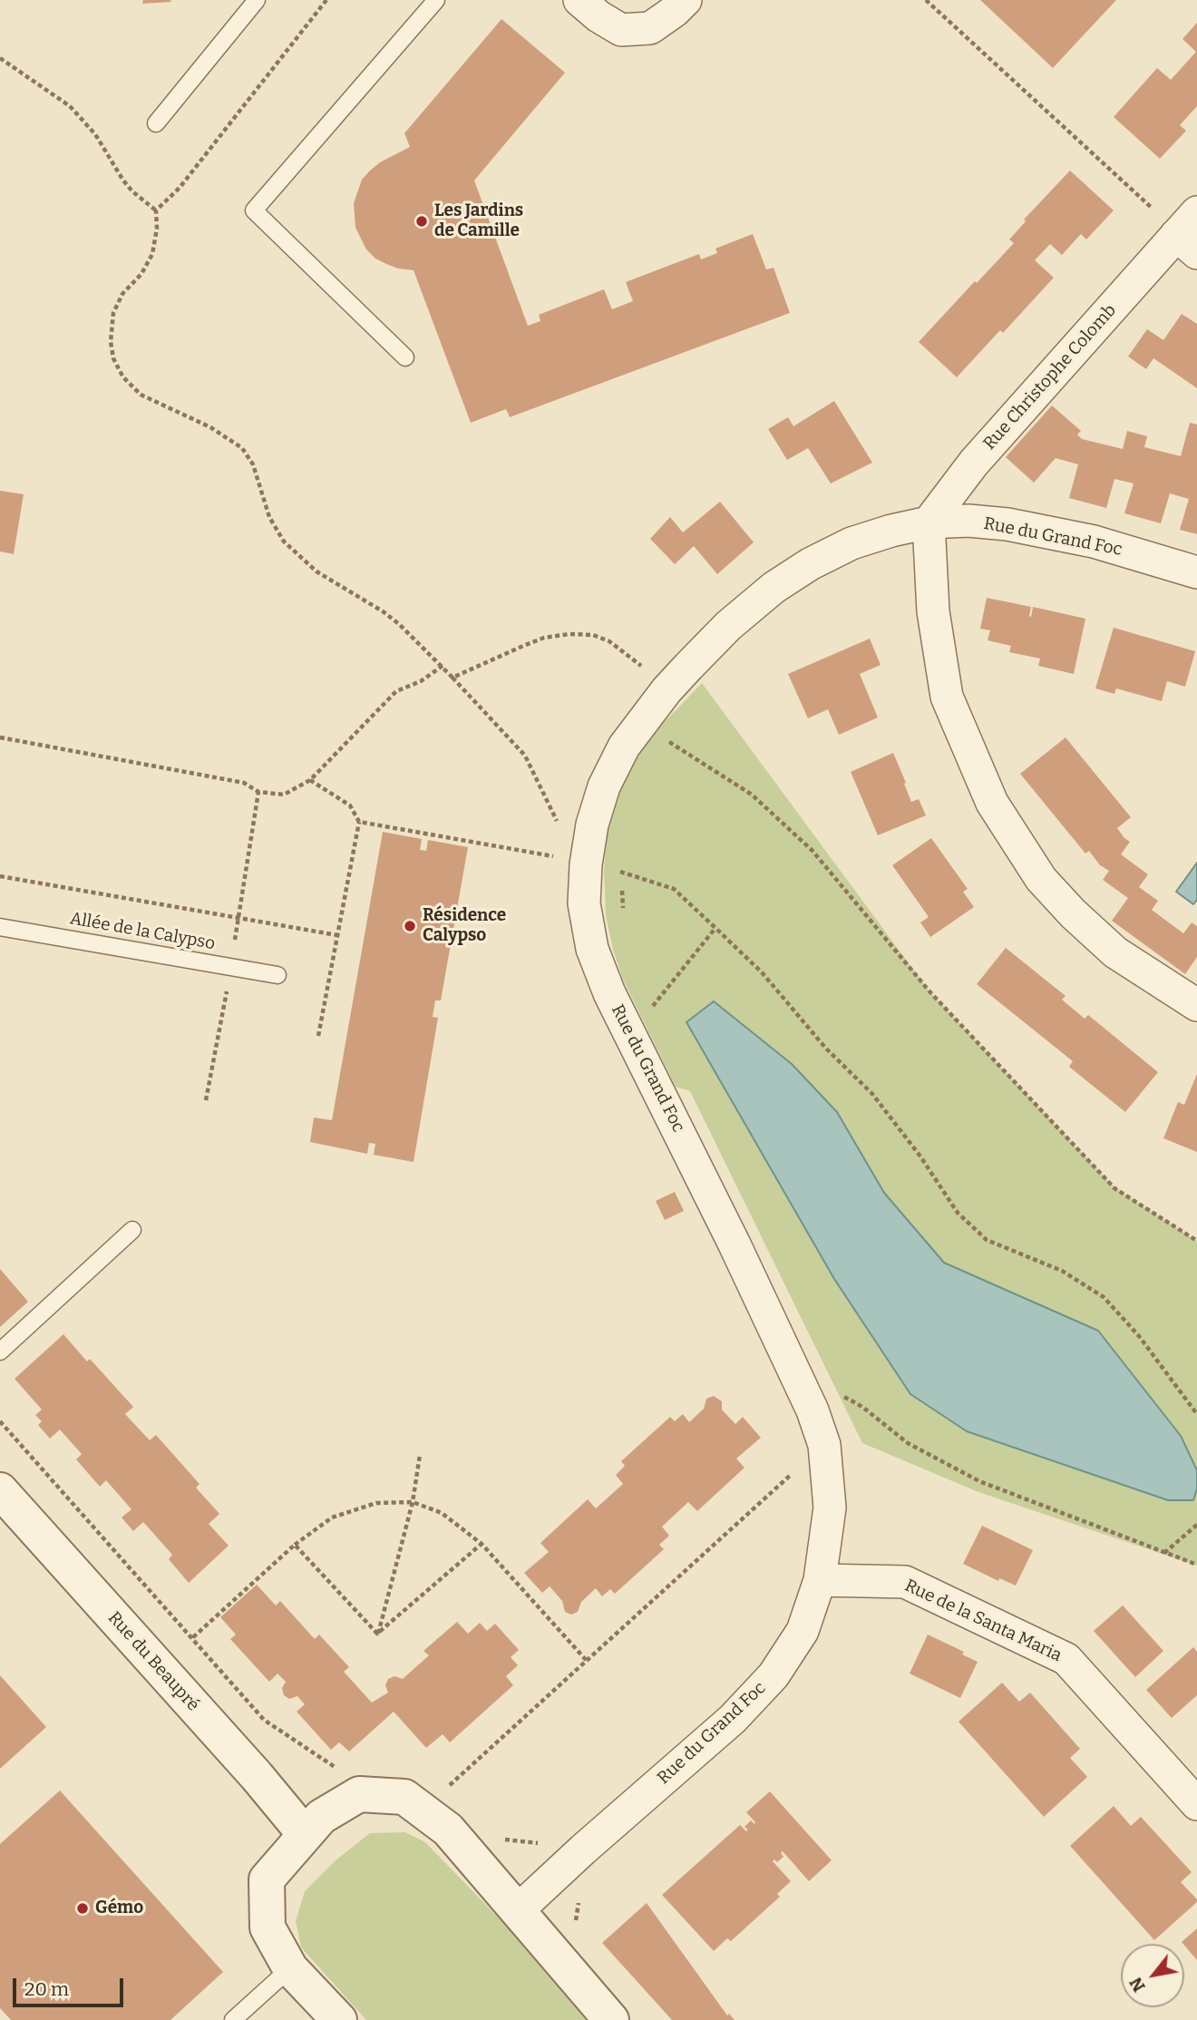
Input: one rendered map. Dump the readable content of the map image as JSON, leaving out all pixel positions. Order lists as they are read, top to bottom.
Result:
{
  "streets": {
    "street": [
      "Rue Christophe Colomb",
      "Rue du Grand Foc",
      "Rue de la Santa Maria",
      "Rue du Beaupré"
    ],
    "lane": ["Allée de la Calypso"]
  },
  "crossings": [
    ["Rue Christophe Colomb", "Rue du Grand Foc"],
    ["Rue du Grand Foc", "Rue de la Santa Maria"]
  ],
  "places": ["Les Jardins de Camille", "Résidence Calypso", "Gémo"],
  "scale_bar": "20 m",
  "north": "bottom left"
}
